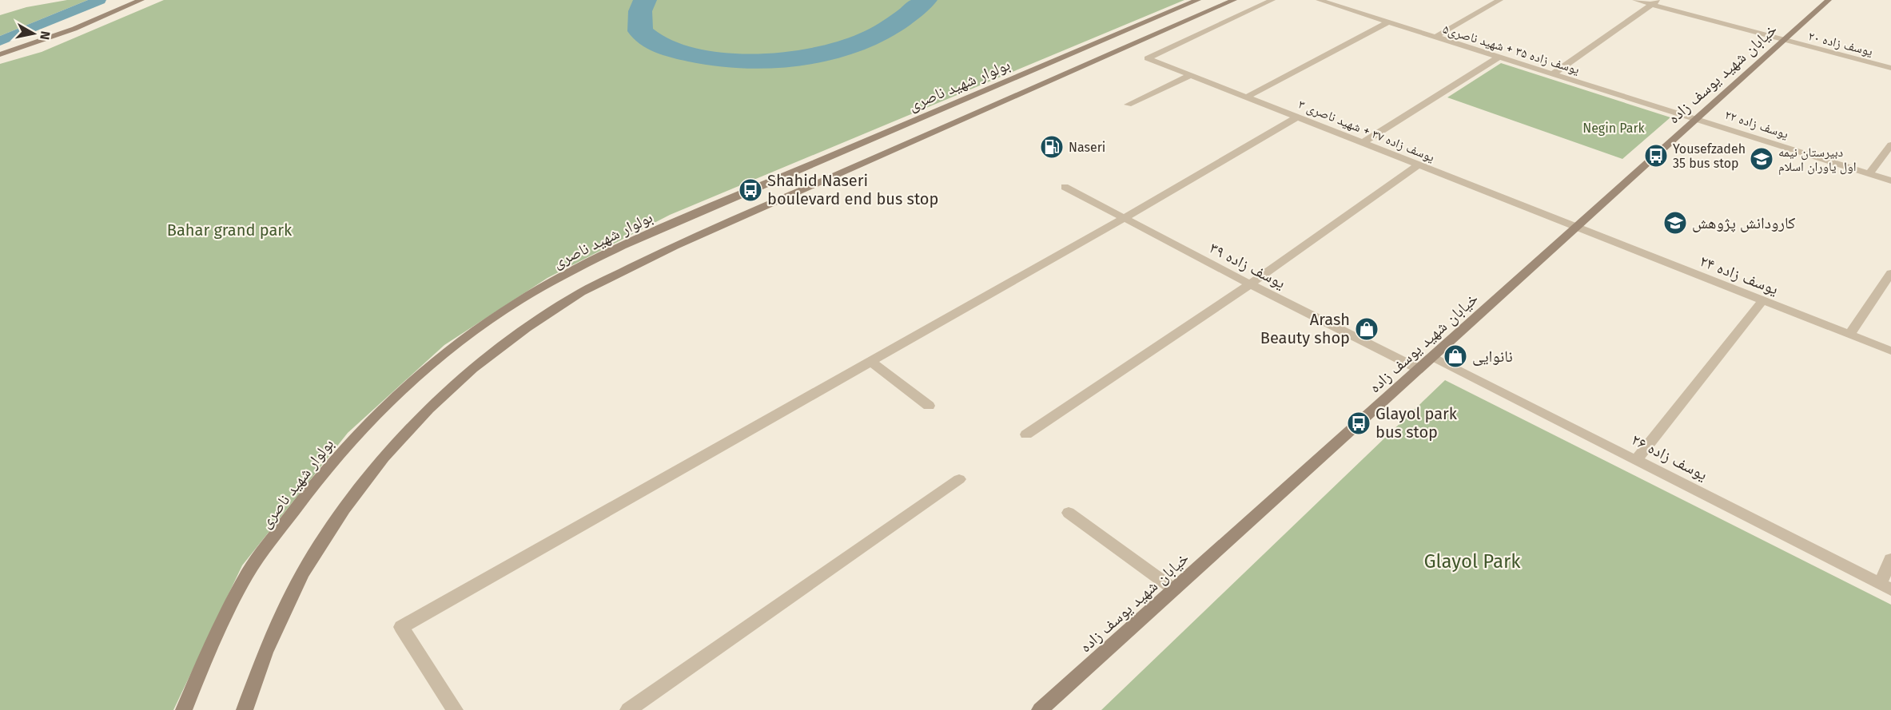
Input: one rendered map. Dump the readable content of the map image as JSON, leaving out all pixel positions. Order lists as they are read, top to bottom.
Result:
{
  "streets": {
    "main road": ["خیابان شهید یوسف زاده", "بولوار شهید ناصری"],
    "street": [
      "یوسف زاده ۲۰",
      "یوسف زاده ۳۵ + شهید ناصری۵",
      "یوسف زاده ۲۲",
      "یوسف زاده ۳۷ + شهید ناصری ۳",
      "یوسف زاده ۳۹",
      "یوسف زاده ۲۴",
      "یوسف زاده ۲۶"
    ]
  },
  "crossings": [
    ["یوسف زاده ۲۰", "خیابان شهید یوسف زاده"],
    ["یوسف زاده ۳۵ + شهید ناصری۵", "خیابان شهید یوسف زاده"],
    ["یوسف زاده ۳۵ + شهید ناصری۵", "یوسف زاده ۲۲"],
    ["خیابان شهید یوسف زاده", "یوسف زاده ۲۲"],
    ["خیابان شهید یوسف زاده", "یوسف زاده ۳۷ + شهید ناصری ۳"],
    ["خیابان شهید یوسف زاده", "یوسف زاده ۳۹"],
    ["خیابان شهید یوسف زاده", "یوسف زاده ۲۴"],
    ["خیابان شهید یوسف زاده", "یوسف زاده ۲۶"],
    ["یوسف زاده ۳۷ + شهید ناصری ۳", "یوسف زاده ۲۴"]
  ],
  "parks": ["Negin Park", "Bahar grand park", "Glayol Park"],
  "places": {
    "fuel station": ["Naseri"],
    "bus stop": ["Yousefzadeh 35 bus stop", "Shahid Naseri boulevard end bus stop", "Glayol park bus stop"],
    "school or university": ["دبیرستان نیمه اول یاوران اسلام", "کارودانش پژوهش"],
    "shop": ["Arash Beauty shop", "نانوایی"]
  },
  "north": "right"
}
